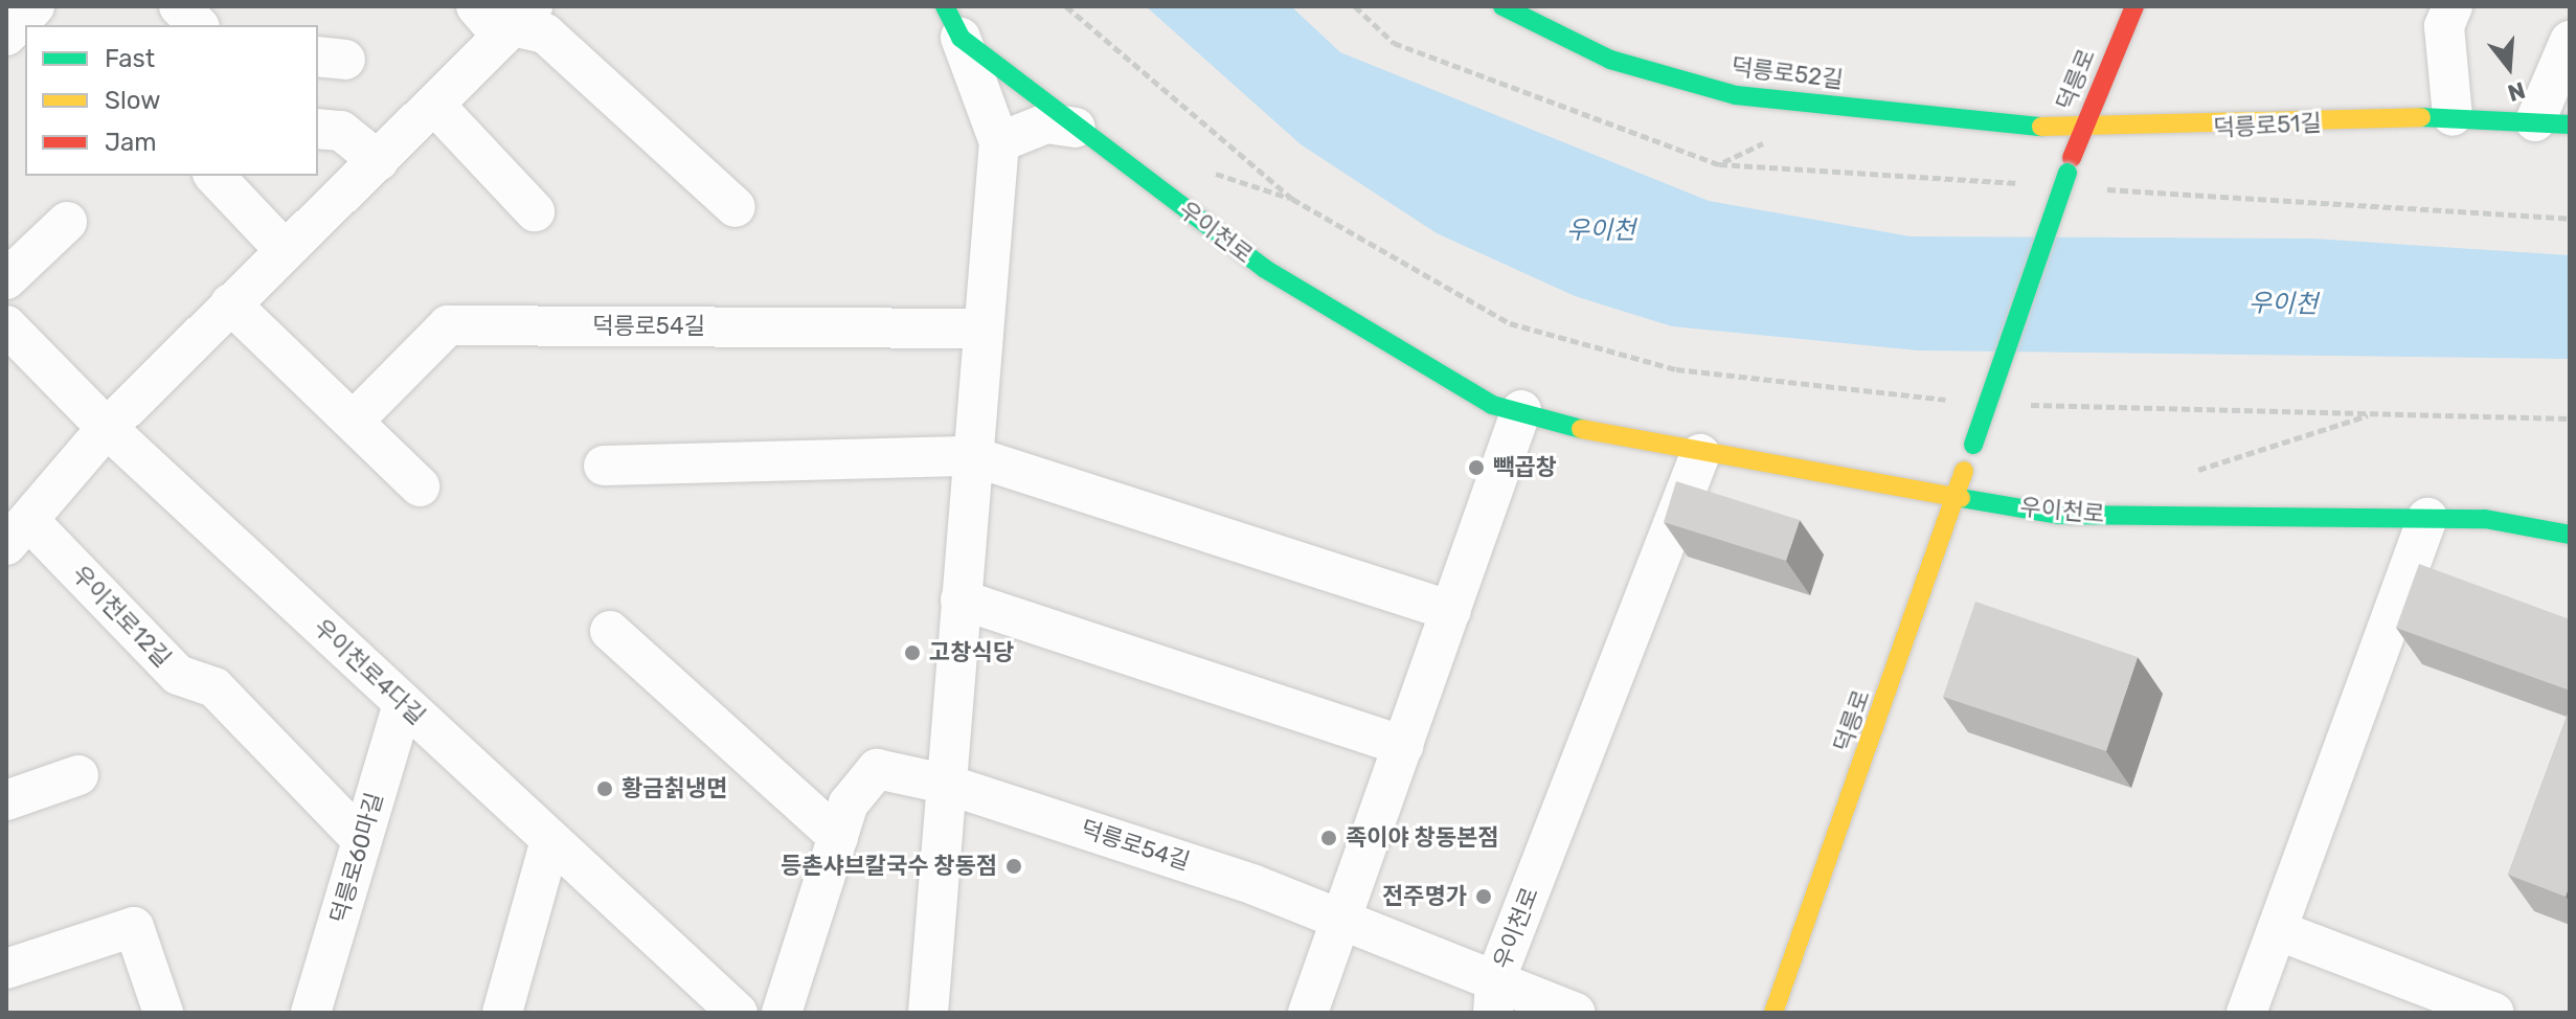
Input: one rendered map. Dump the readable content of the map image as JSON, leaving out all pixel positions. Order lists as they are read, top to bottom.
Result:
{
  "streets": {
    "street": [
      "덕릉로52길",
      "덕릉로",
      "덕릉로51길",
      "우이천로",
      "덕릉로54길",
      "우이천로12길",
      "우이천로4다길",
      "덕릉로60마길"
    ]
  },
  "crossings": [
    ["덕릉로52길", "덕릉로"],
    ["덕릉로52길", "덕릉로51길"],
    ["덕릉로", "덕릉로51길"],
    ["덕릉로", "우이천로"],
    ["우이천로", "덕릉로54길"],
    ["우이천로12길", "우이천로4다길"],
    ["우이천로12길", "덕릉로60마길"],
    ["우이천로4다길", "덕릉로60마길"]
  ],
  "water": ["우이천"],
  "places": [
    "빽곱창",
    "고창식당",
    "황금칡냉면",
    "족이야 창동본점",
    "등촌샤브칼국수 창동점",
    "전주명가"
  ],
  "legend": ["Fast", "Slow", "Jam"],
  "north": "bottom"
}
